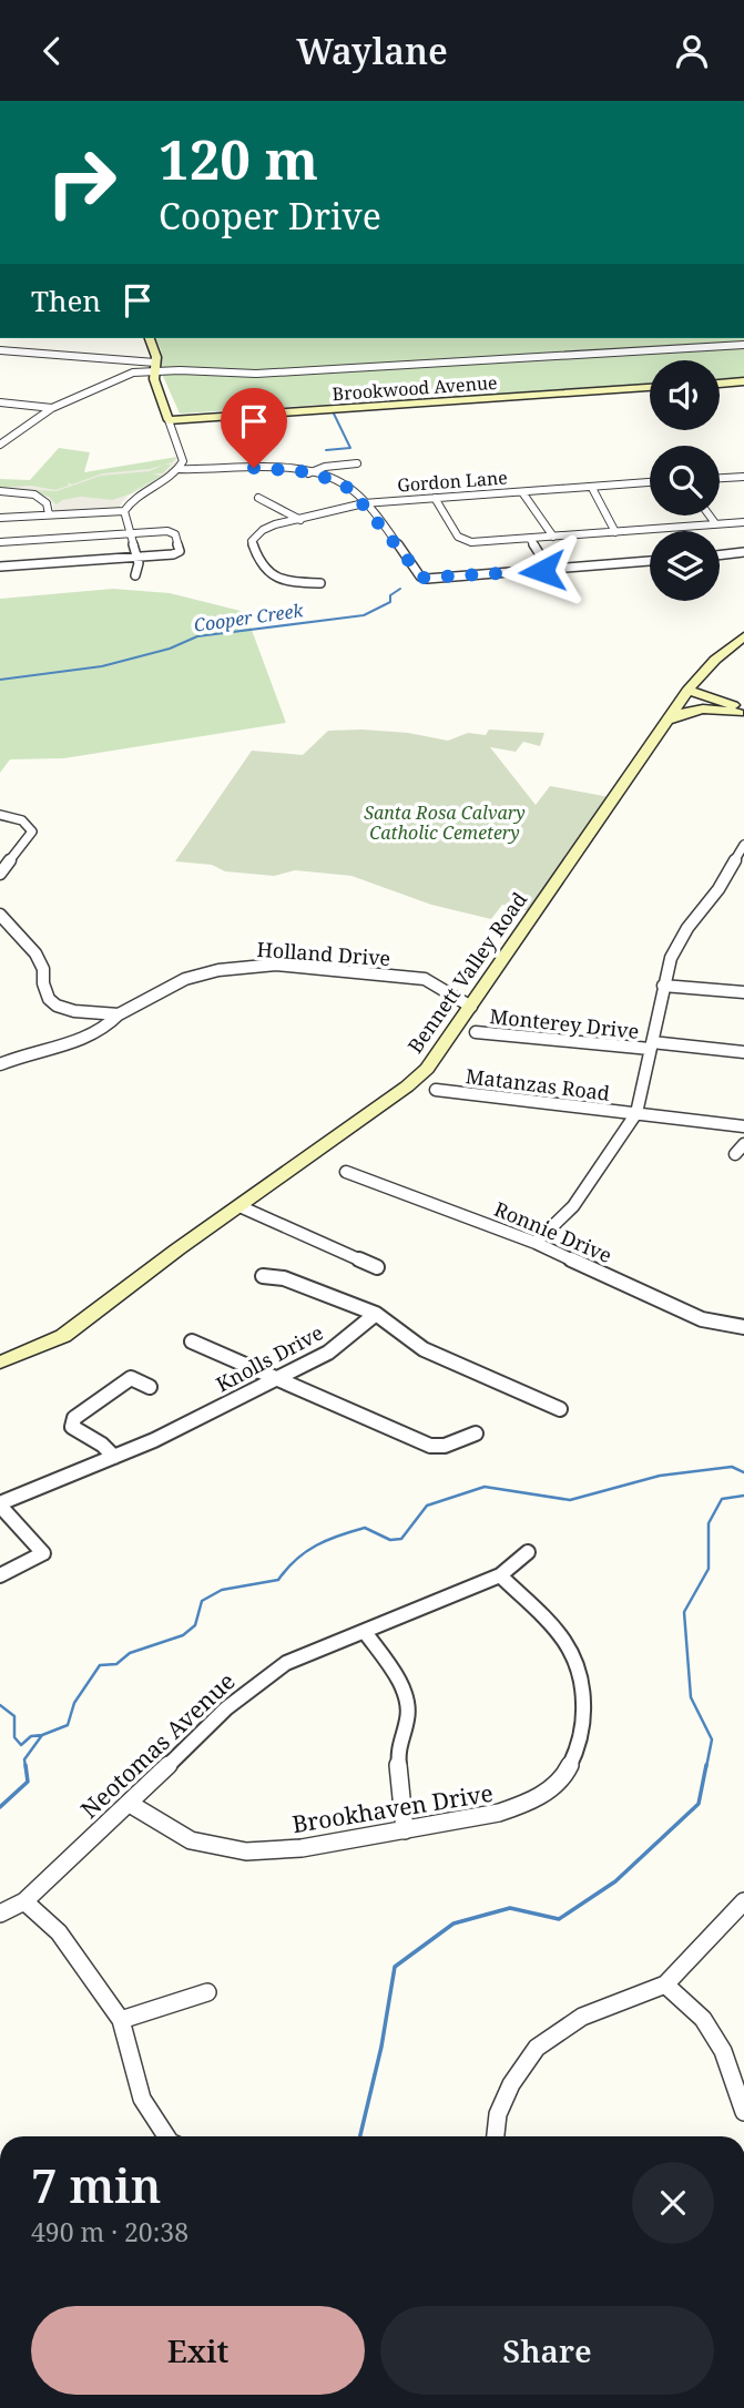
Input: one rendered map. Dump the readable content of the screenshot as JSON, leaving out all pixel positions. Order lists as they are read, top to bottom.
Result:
{
  "streets": {
    "street": [
      "Brookwood Avenue",
      "Gordon Lane",
      "Holland Drive",
      "Bennett Valley Road",
      "Monterey Drive",
      "Matanzas Road",
      "Ronnie Drive",
      "Knolls Drive",
      "Neotomas Avenue",
      "Brookhaven Drive"
    ]
  },
  "crossings": [
    ["Holland Drive", "Bennett Valley Road"],
    ["Neotomas Avenue", "Brookhaven Drive"]
  ],
  "water": ["Cooper Creek"],
  "parks": ["Santa Rosa Calvary Catholic Cemetery"],
  "page": {
    "header": "Waylane",
    "turn": ["120 m", "Cooper Drive"],
    "then": "Then",
    "heading": ["7 min", "490 m · 20:38"],
    "buttons": ["Exit", "Share"]
  }
}
